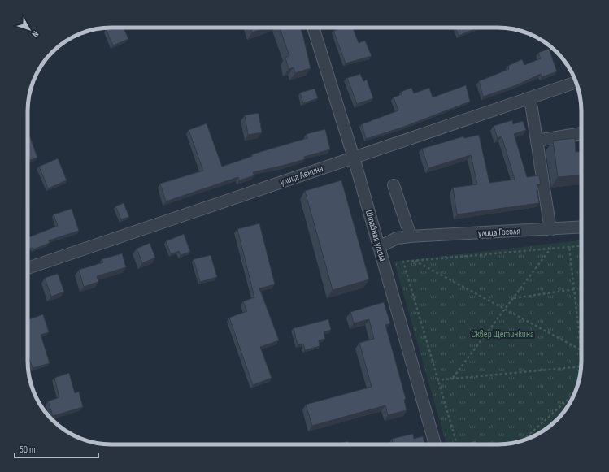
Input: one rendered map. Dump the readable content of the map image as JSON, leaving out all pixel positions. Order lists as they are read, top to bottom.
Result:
{
  "streets": {
    "street": ["улица Ленина", "улица Гоголя", "Штабная улица"]
  },
  "crossings": [
    ["улица Ленина", "Штабная улица"],
    ["улица Гоголя", "Штабная улица"]
  ],
  "parks": ["Сквер Щетинкина"],
  "scale_bar": "50 m",
  "north": "bottom right"
}
